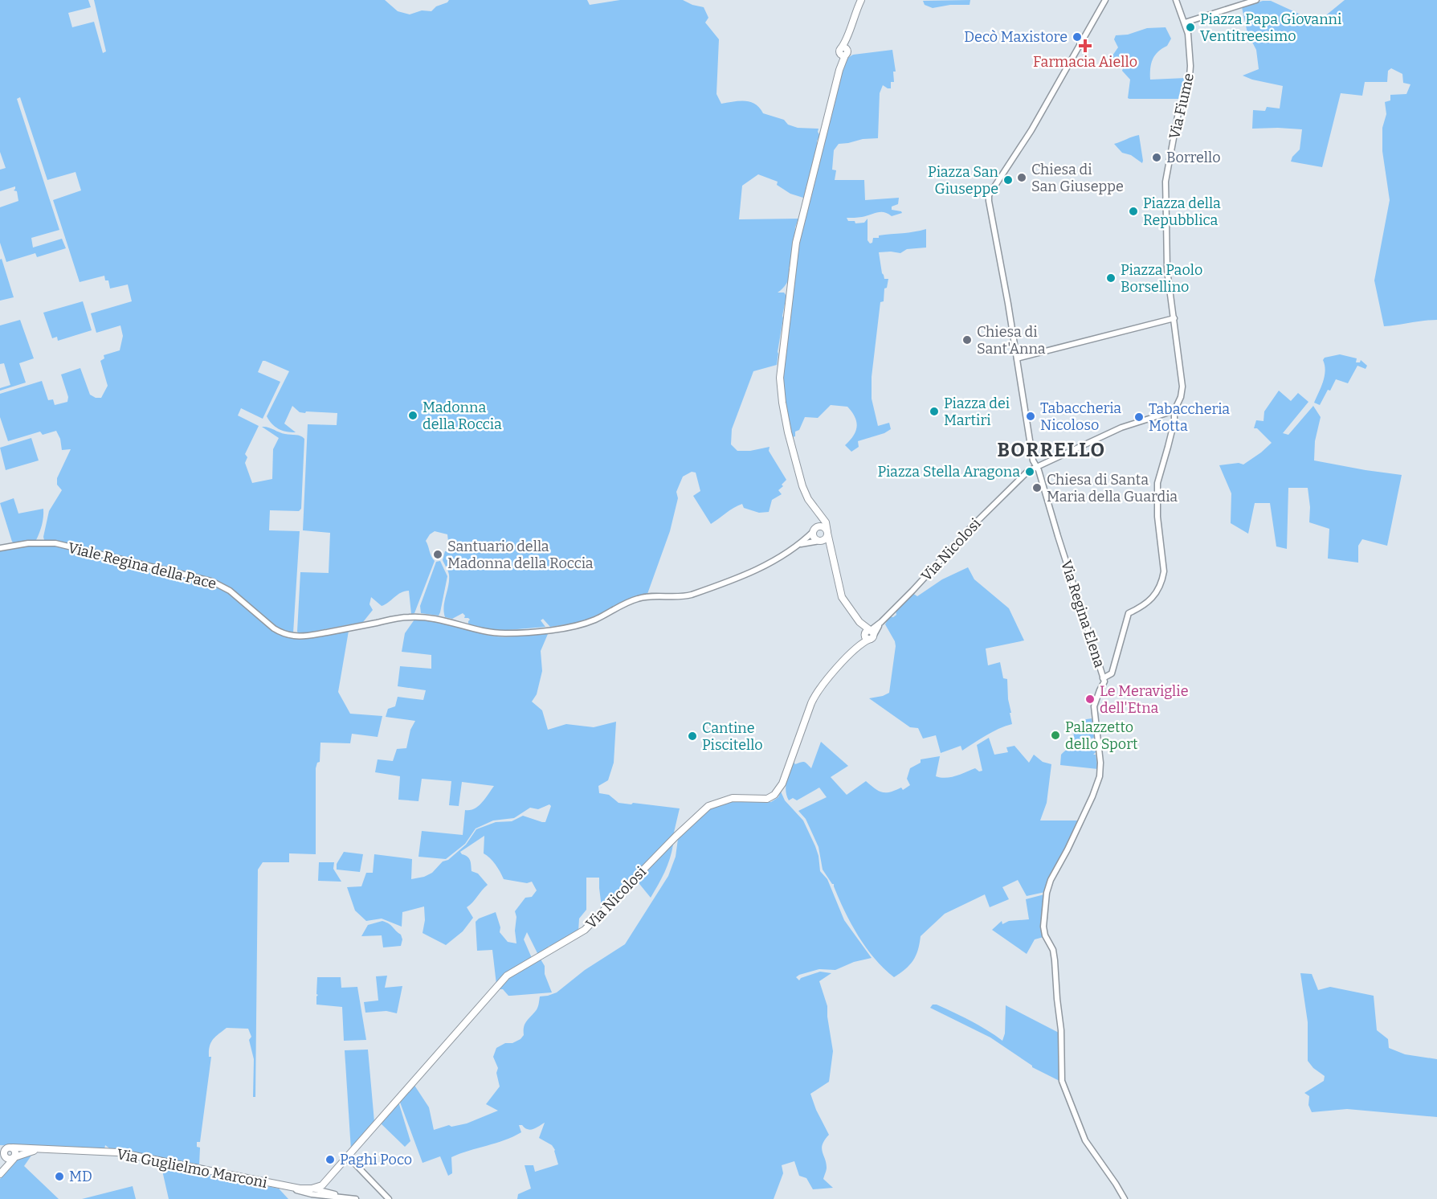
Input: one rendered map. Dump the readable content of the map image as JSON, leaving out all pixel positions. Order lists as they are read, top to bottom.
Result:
{
  "streets": {
    "main road": ["Via Nicolosi", "Via Guglielmo Marconi"],
    "street": ["Via Fiume", "Viale Regina della Pace", "Via Regina Elena"]
  },
  "districts": ["BORRELLO"],
  "places": {
    "other": [
      "Piazza Papa Giovanni Ventitreesimo",
      "Decò Maxistore",
      "Borrello",
      "Chiesa di San Giuseppe",
      "Piazza San Giuseppe",
      "Piazza della Repubblica",
      "Piazza Paolo Borsellino",
      "Chiesa di Sant'Anna",
      "Piazza dei Martiri",
      "Madonna della Roccia",
      "Tabaccheria Nicoloso",
      "Tabaccheria Motta",
      "Piazza Stella Aragona",
      "Chiesa di Santa Maria della Guardia",
      "Santuario della Madonna della Roccia",
      "Le Meraviglie dell'Etna",
      "Palazzetto dello Sport",
      "Cantine Piscitello",
      "Paghi Poco",
      "MD"
    ],
    "health": ["Farmacia Aiello"]
  }
}
